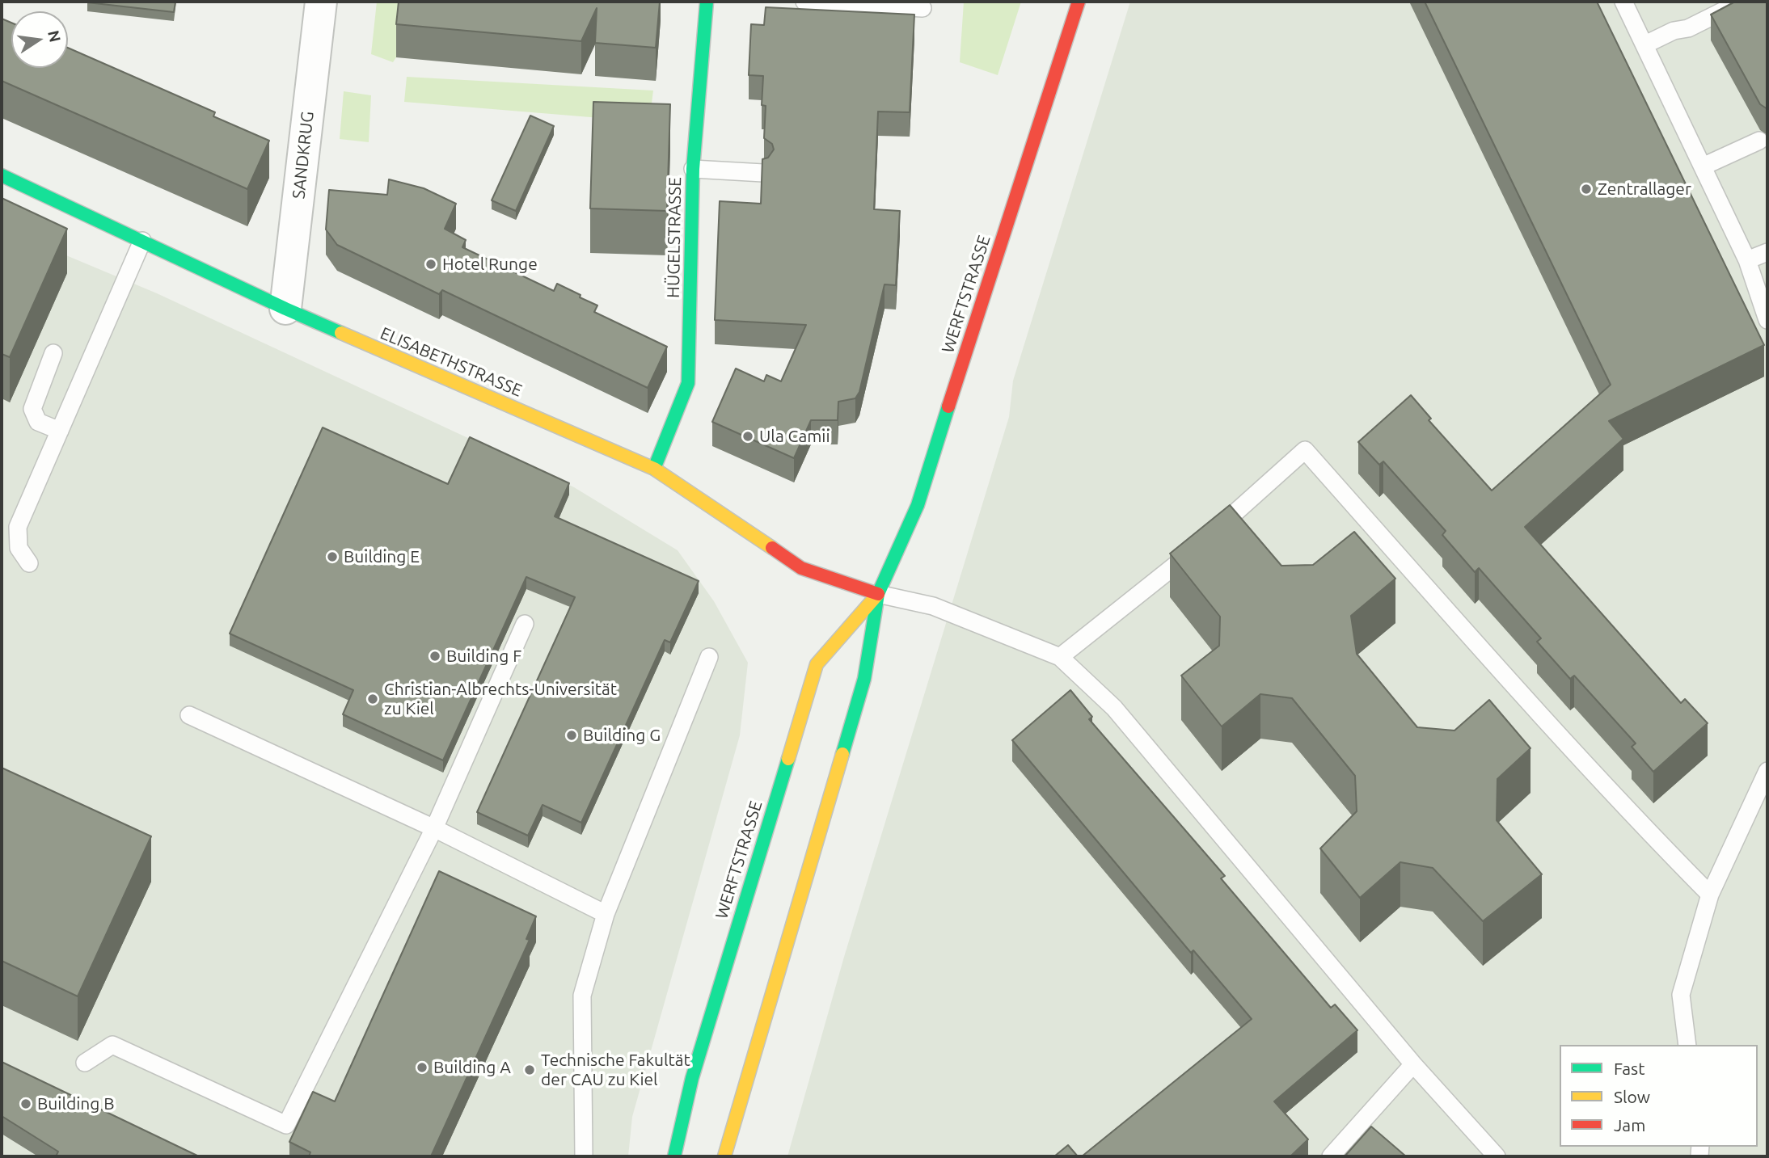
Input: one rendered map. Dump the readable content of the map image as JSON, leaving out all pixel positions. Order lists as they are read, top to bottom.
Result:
{
  "streets": {
    "main road": ["HÜGELSTRASSE", "WERFTSTRASSE", "ELISABETHSTRASSE"],
    "street": ["SANDKRUG"]
  },
  "crossings": [
    ["SANDKRUG", "ELISABETHSTRASSE"],
    ["HÜGELSTRASSE", "ELISABETHSTRASSE"],
    ["WERFTSTRASSE", "ELISABETHSTRASSE"]
  ],
  "places": [
    "Zentrallager",
    "Hotel Runge",
    "Ula Camii",
    "Building E",
    "Building F",
    "Christian-Albrechts-Universität zu Kiel",
    "Building G",
    "Building A",
    "Technische Fakultät der CAU zu Kiel",
    "Building B"
  ],
  "legend": ["Fast", "Slow", "Jam"],
  "north": "right"
}
